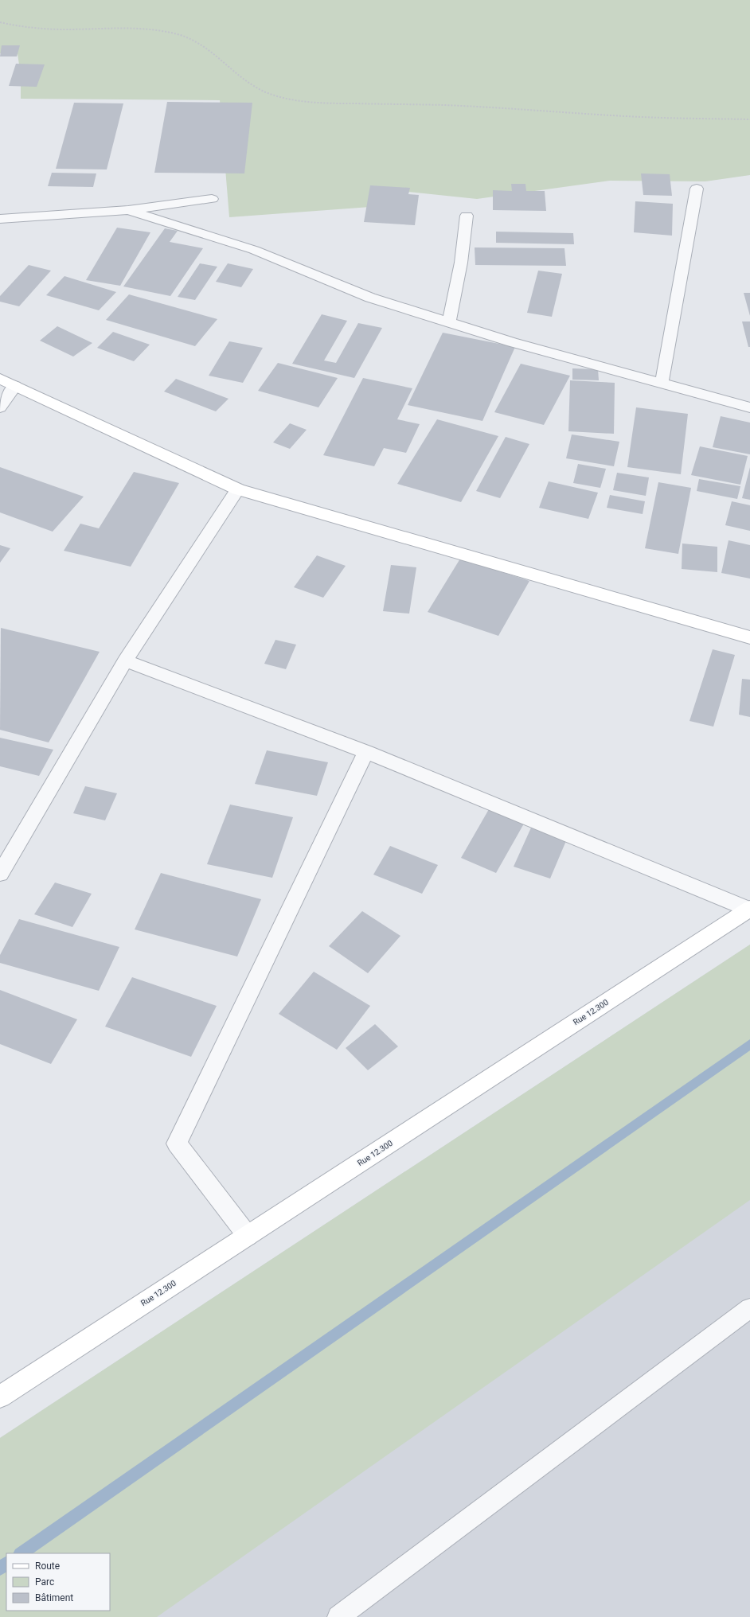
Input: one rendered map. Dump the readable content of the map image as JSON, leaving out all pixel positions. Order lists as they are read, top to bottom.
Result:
{
  "streets": {
    "street": ["Rue 12.300"]
  },
  "legend": ["Route", "Parc", "Bâtiment"]
}
